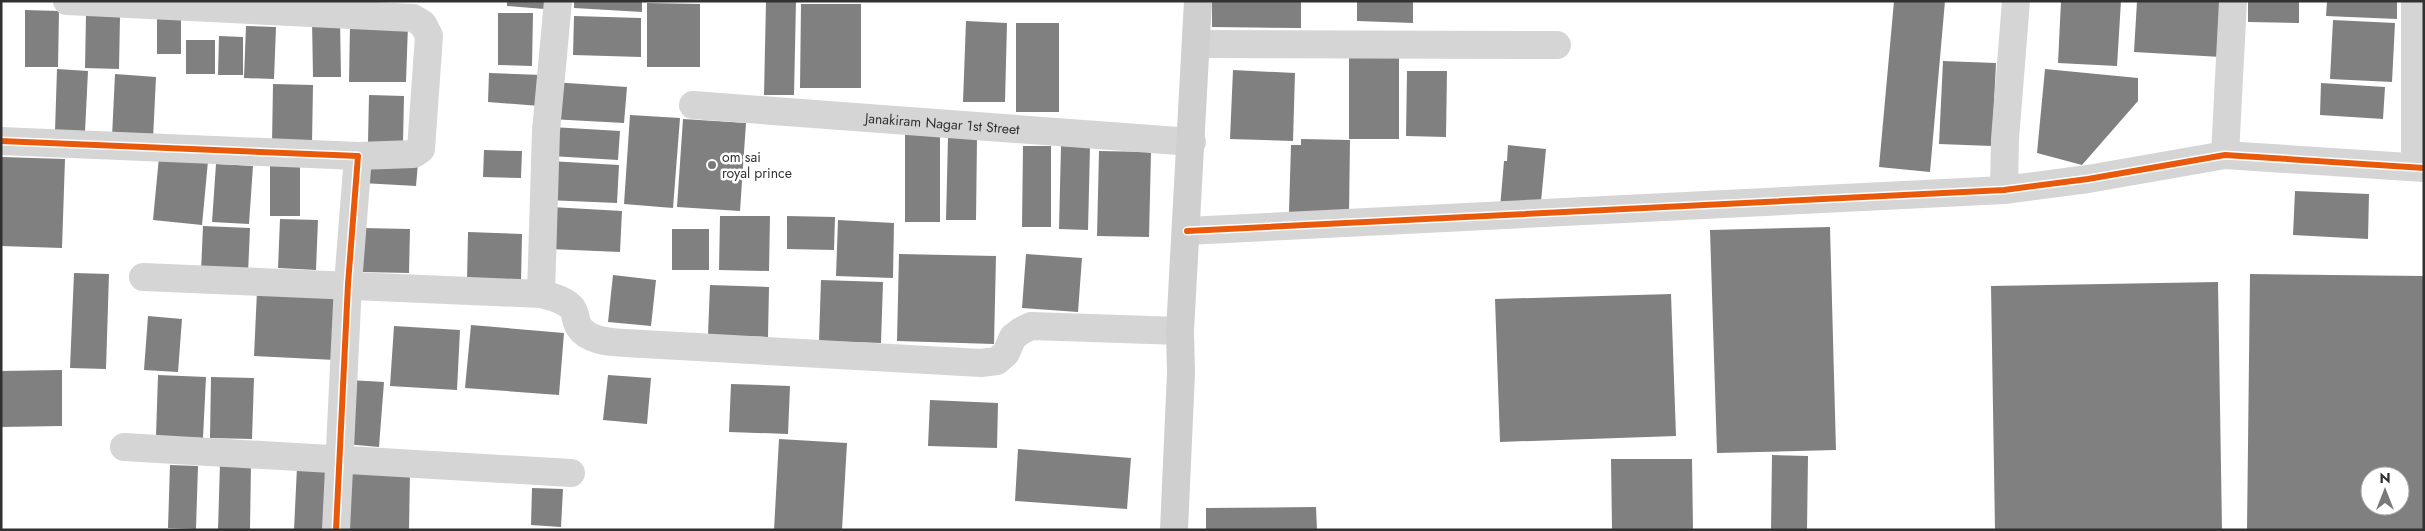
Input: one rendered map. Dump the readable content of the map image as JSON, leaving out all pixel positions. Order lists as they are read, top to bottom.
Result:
{
  "streets": {
    "street": ["Janakiram Nagar 1st Street"]
  },
  "places": ["om sai royal prince"],
  "north": "top"
}
